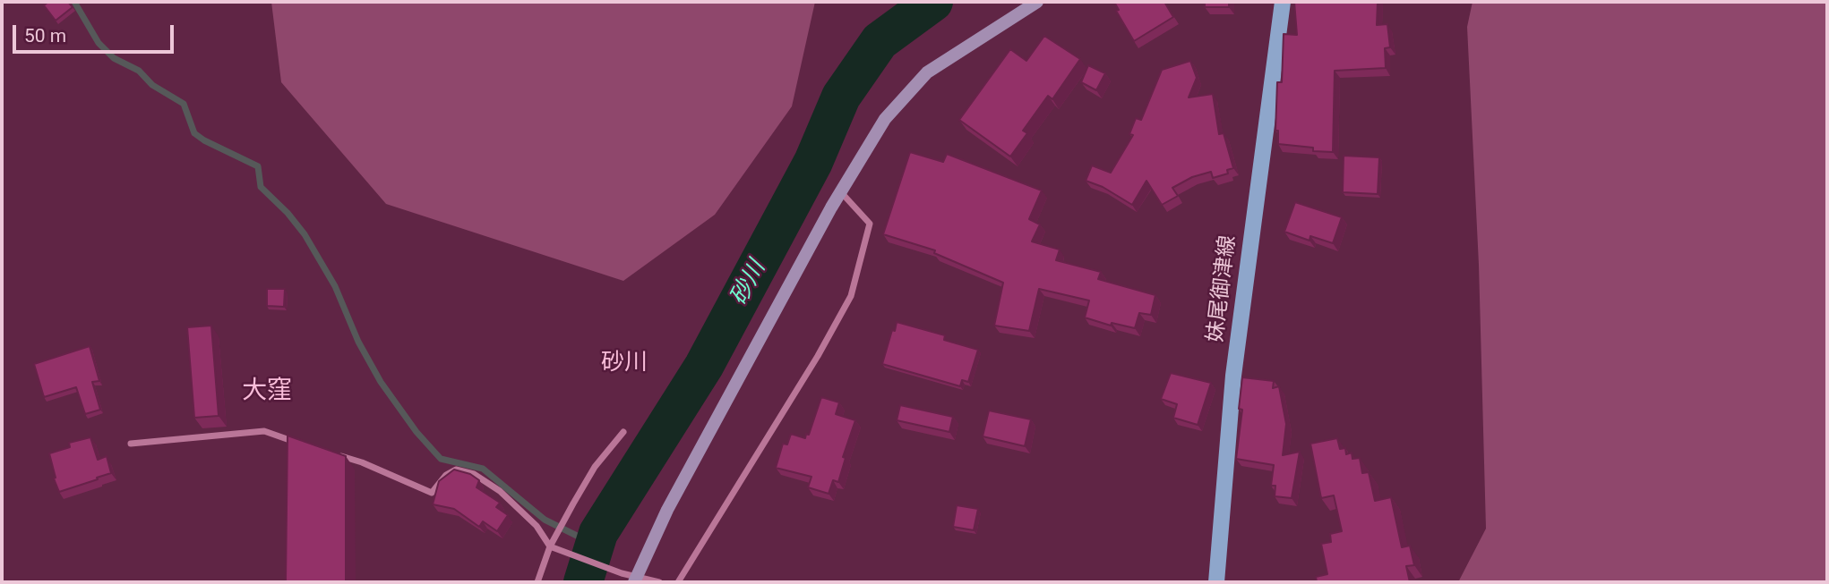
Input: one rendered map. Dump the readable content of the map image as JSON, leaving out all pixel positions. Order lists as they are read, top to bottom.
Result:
{
  "streets": {
    "main road": ["妹尾御津線"]
  },
  "districts": ["砂川", "大窪"],
  "water": ["砂川"],
  "scale_bar": "50 m"
}
